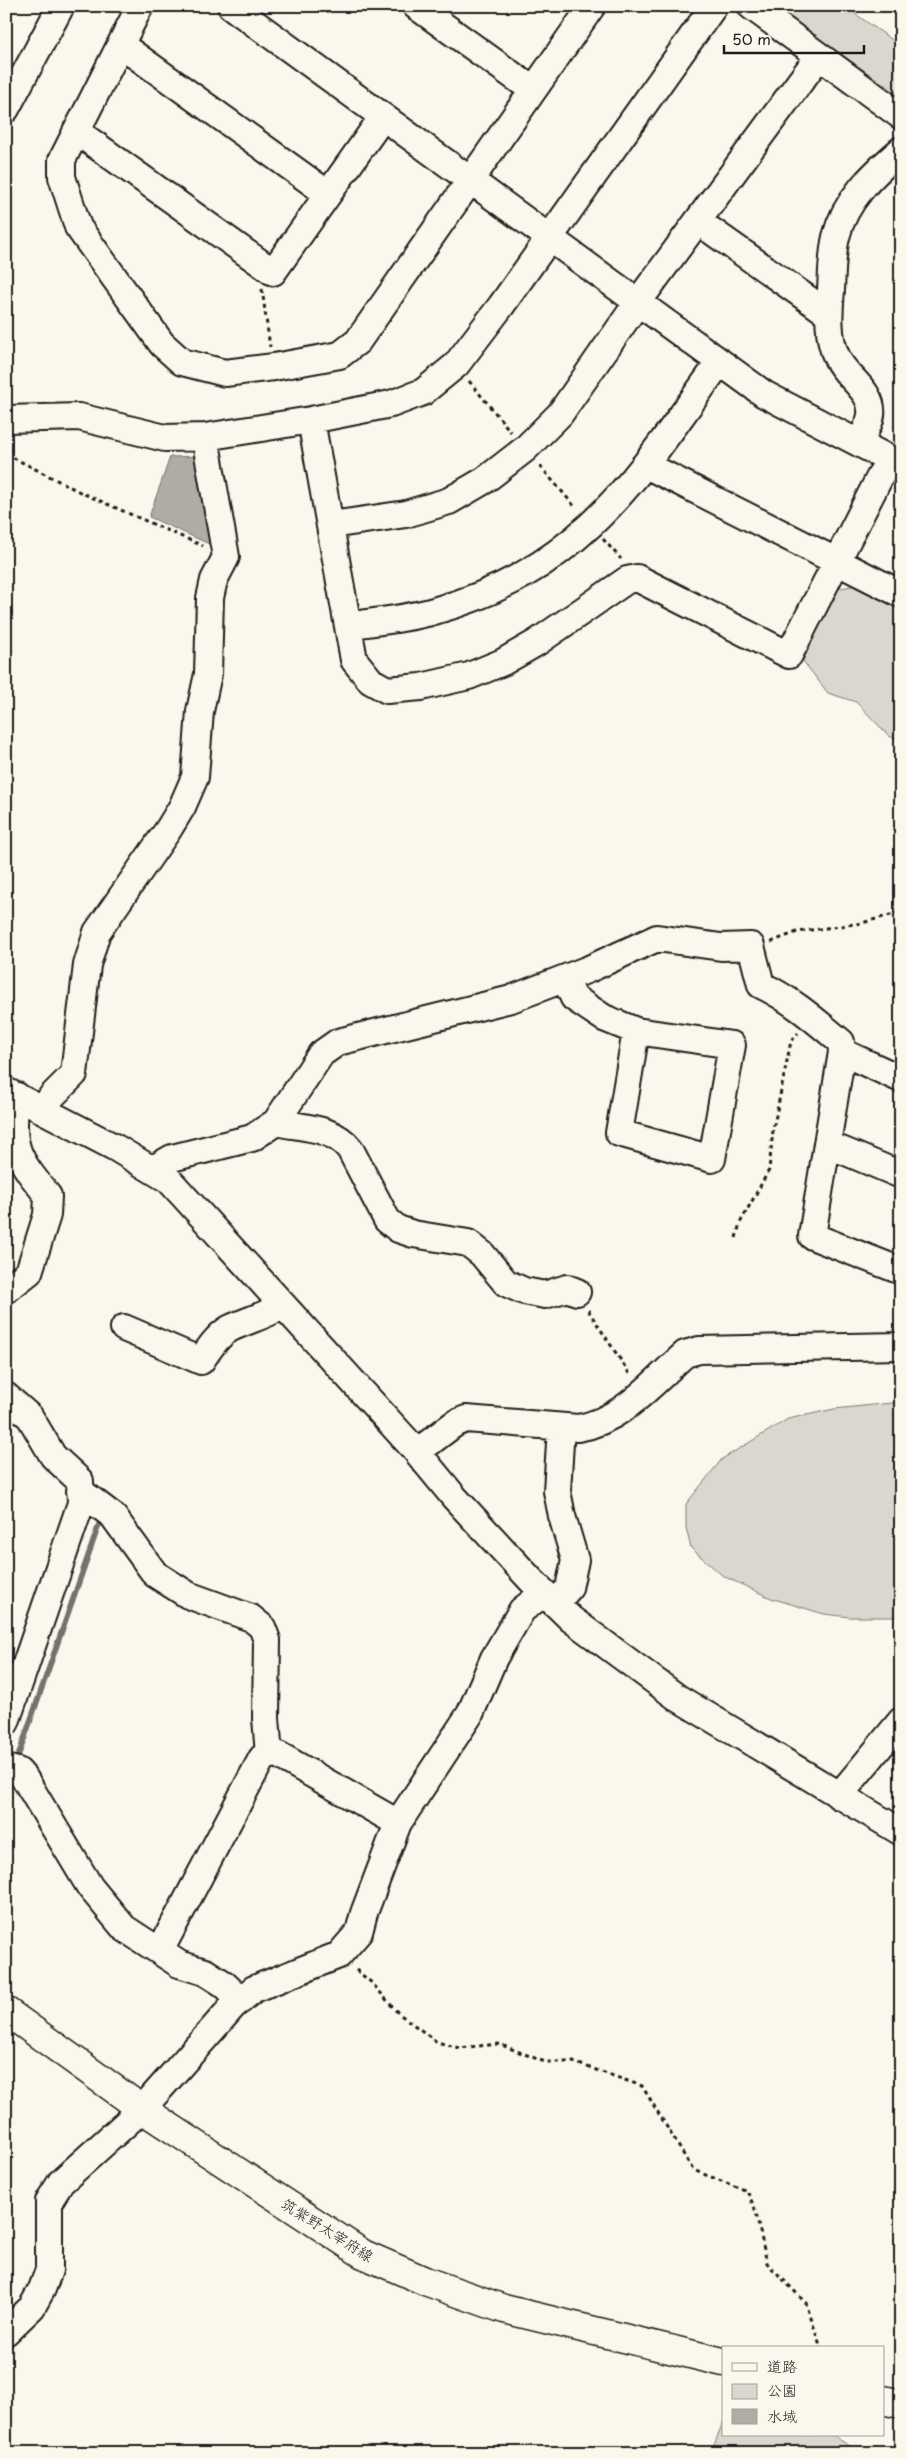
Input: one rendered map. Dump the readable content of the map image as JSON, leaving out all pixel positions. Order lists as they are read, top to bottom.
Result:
{
  "streets": {
    "main road": ["筑紫野太宰府線"]
  },
  "legend": ["道路", "公園", "水域"],
  "scale_bar": "50 m"
}
